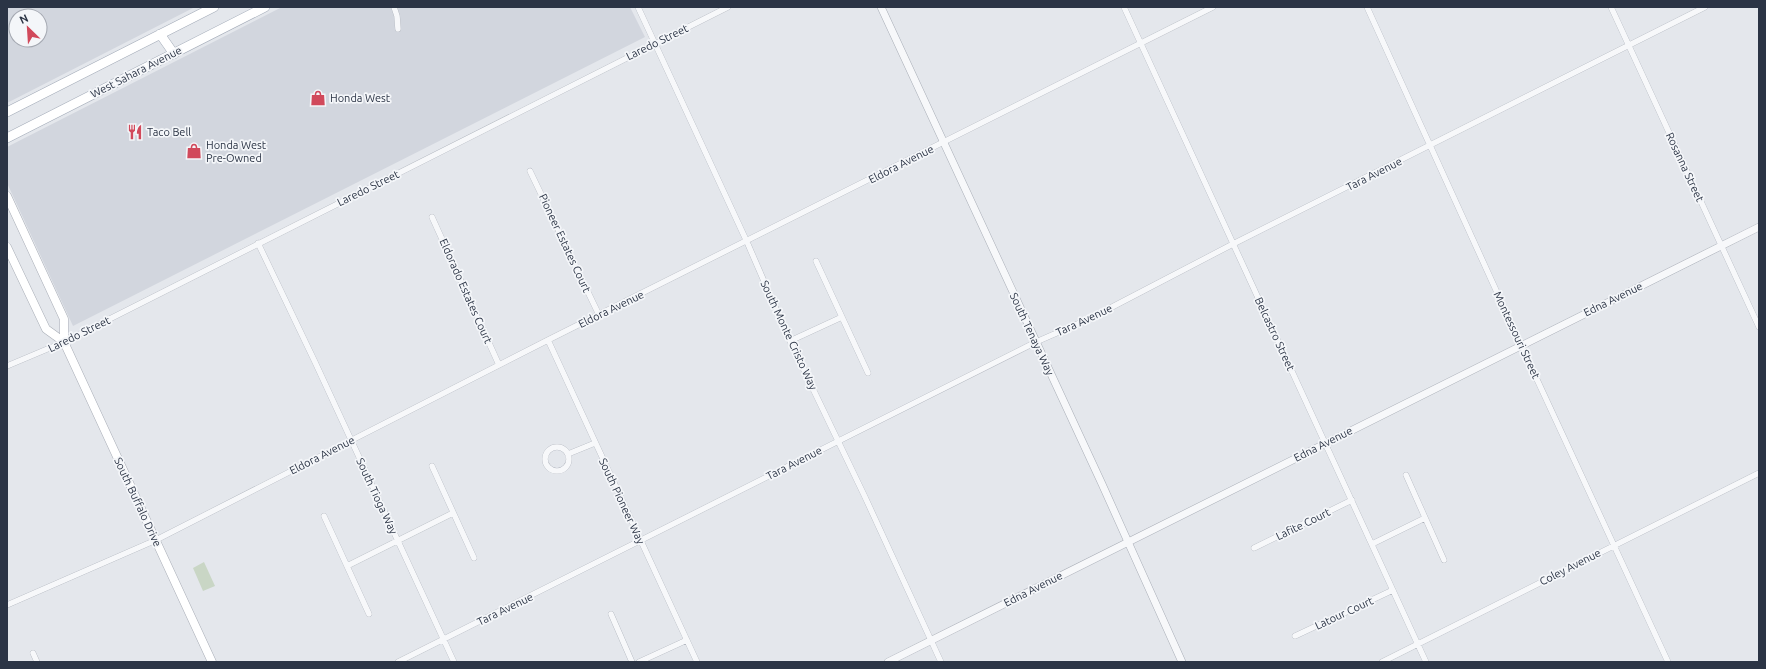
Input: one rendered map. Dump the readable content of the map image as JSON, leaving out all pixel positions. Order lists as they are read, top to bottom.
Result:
{
  "streets": {
    "main road": ["West Sahara Avenue", "South Buffalo Drive"],
    "street": [
      "Laredo Street",
      "Eldora Avenue",
      "Rosanna Street",
      "Tara Avenue",
      "Pioneer Estates Court",
      "Eldorado Estates Court",
      "Edna Avenue",
      "South Tenaya Way",
      "Belcastro Street",
      "South Monte Cristo Way",
      "Montessouri Street",
      "South Tioga Way",
      "South Pioneer Way",
      "Lafite Court",
      "Coley Avenue",
      "Latour Court"
    ]
  },
  "crossings": [
    ["Laredo Street", "South Monte Cristo Way"],
    ["Laredo Street", "South Tioga Way"],
    ["Laredo Street", "South Buffalo Drive"],
    ["Eldora Avenue", "Pioneer Estates Court"],
    ["Eldora Avenue", "Eldorado Estates Court"],
    ["Eldora Avenue", "South Tenaya Way"],
    ["Eldora Avenue", "Belcastro Street"],
    ["Eldora Avenue", "South Monte Cristo Way"],
    ["Eldora Avenue", "South Tioga Way"],
    ["Eldora Avenue", "South Pioneer Way"],
    ["Eldora Avenue", "South Buffalo Drive"],
    ["Rosanna Street", "Tara Avenue"],
    ["Rosanna Street", "Edna Avenue"],
    ["Tara Avenue", "South Tenaya Way"],
    ["Tara Avenue", "Belcastro Street"],
    ["Tara Avenue", "South Monte Cristo Way"],
    ["Tara Avenue", "Montessouri Street"],
    ["Tara Avenue", "South Tioga Way"],
    ["Tara Avenue", "South Pioneer Way"],
    ["Edna Avenue", "South Tenaya Way"],
    ["Edna Avenue", "Belcastro Street"],
    ["Edna Avenue", "South Monte Cristo Way"],
    ["Edna Avenue", "Montessouri Street"],
    ["Belcastro Street", "Lafite Court"],
    ["Belcastro Street", "Coley Avenue"],
    ["Belcastro Street", "Latour Court"],
    ["Montessouri Street", "Coley Avenue"]
  ],
  "places": {
    "shop": ["Honda West", "Honda West Pre-Owned"],
    "restaurant": ["Taco Bell"]
  },
  "north": "top left"
}
